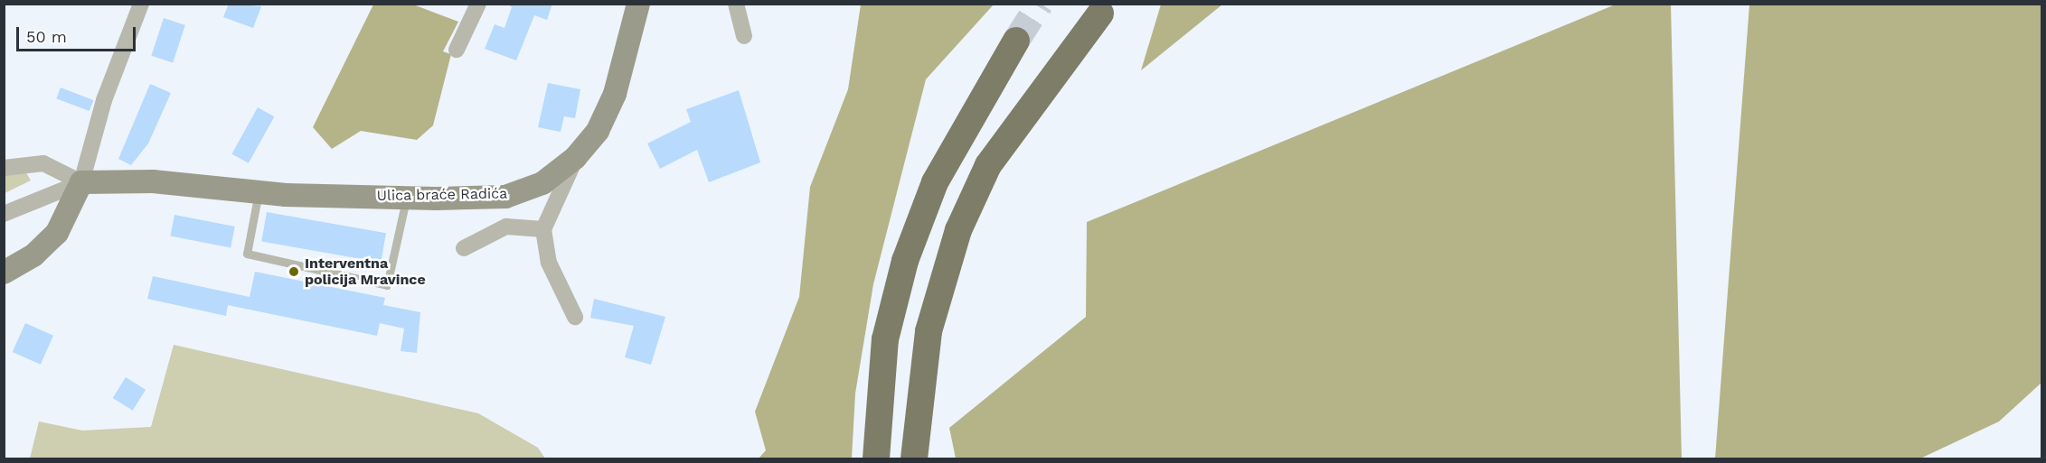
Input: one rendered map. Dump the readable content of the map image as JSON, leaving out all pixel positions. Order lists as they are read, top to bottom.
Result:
{
  "streets": {
    "main road": ["Ulica braće Radića"]
  },
  "places": ["Interventna policija Mravince"],
  "scale_bar": "50 m"
}
